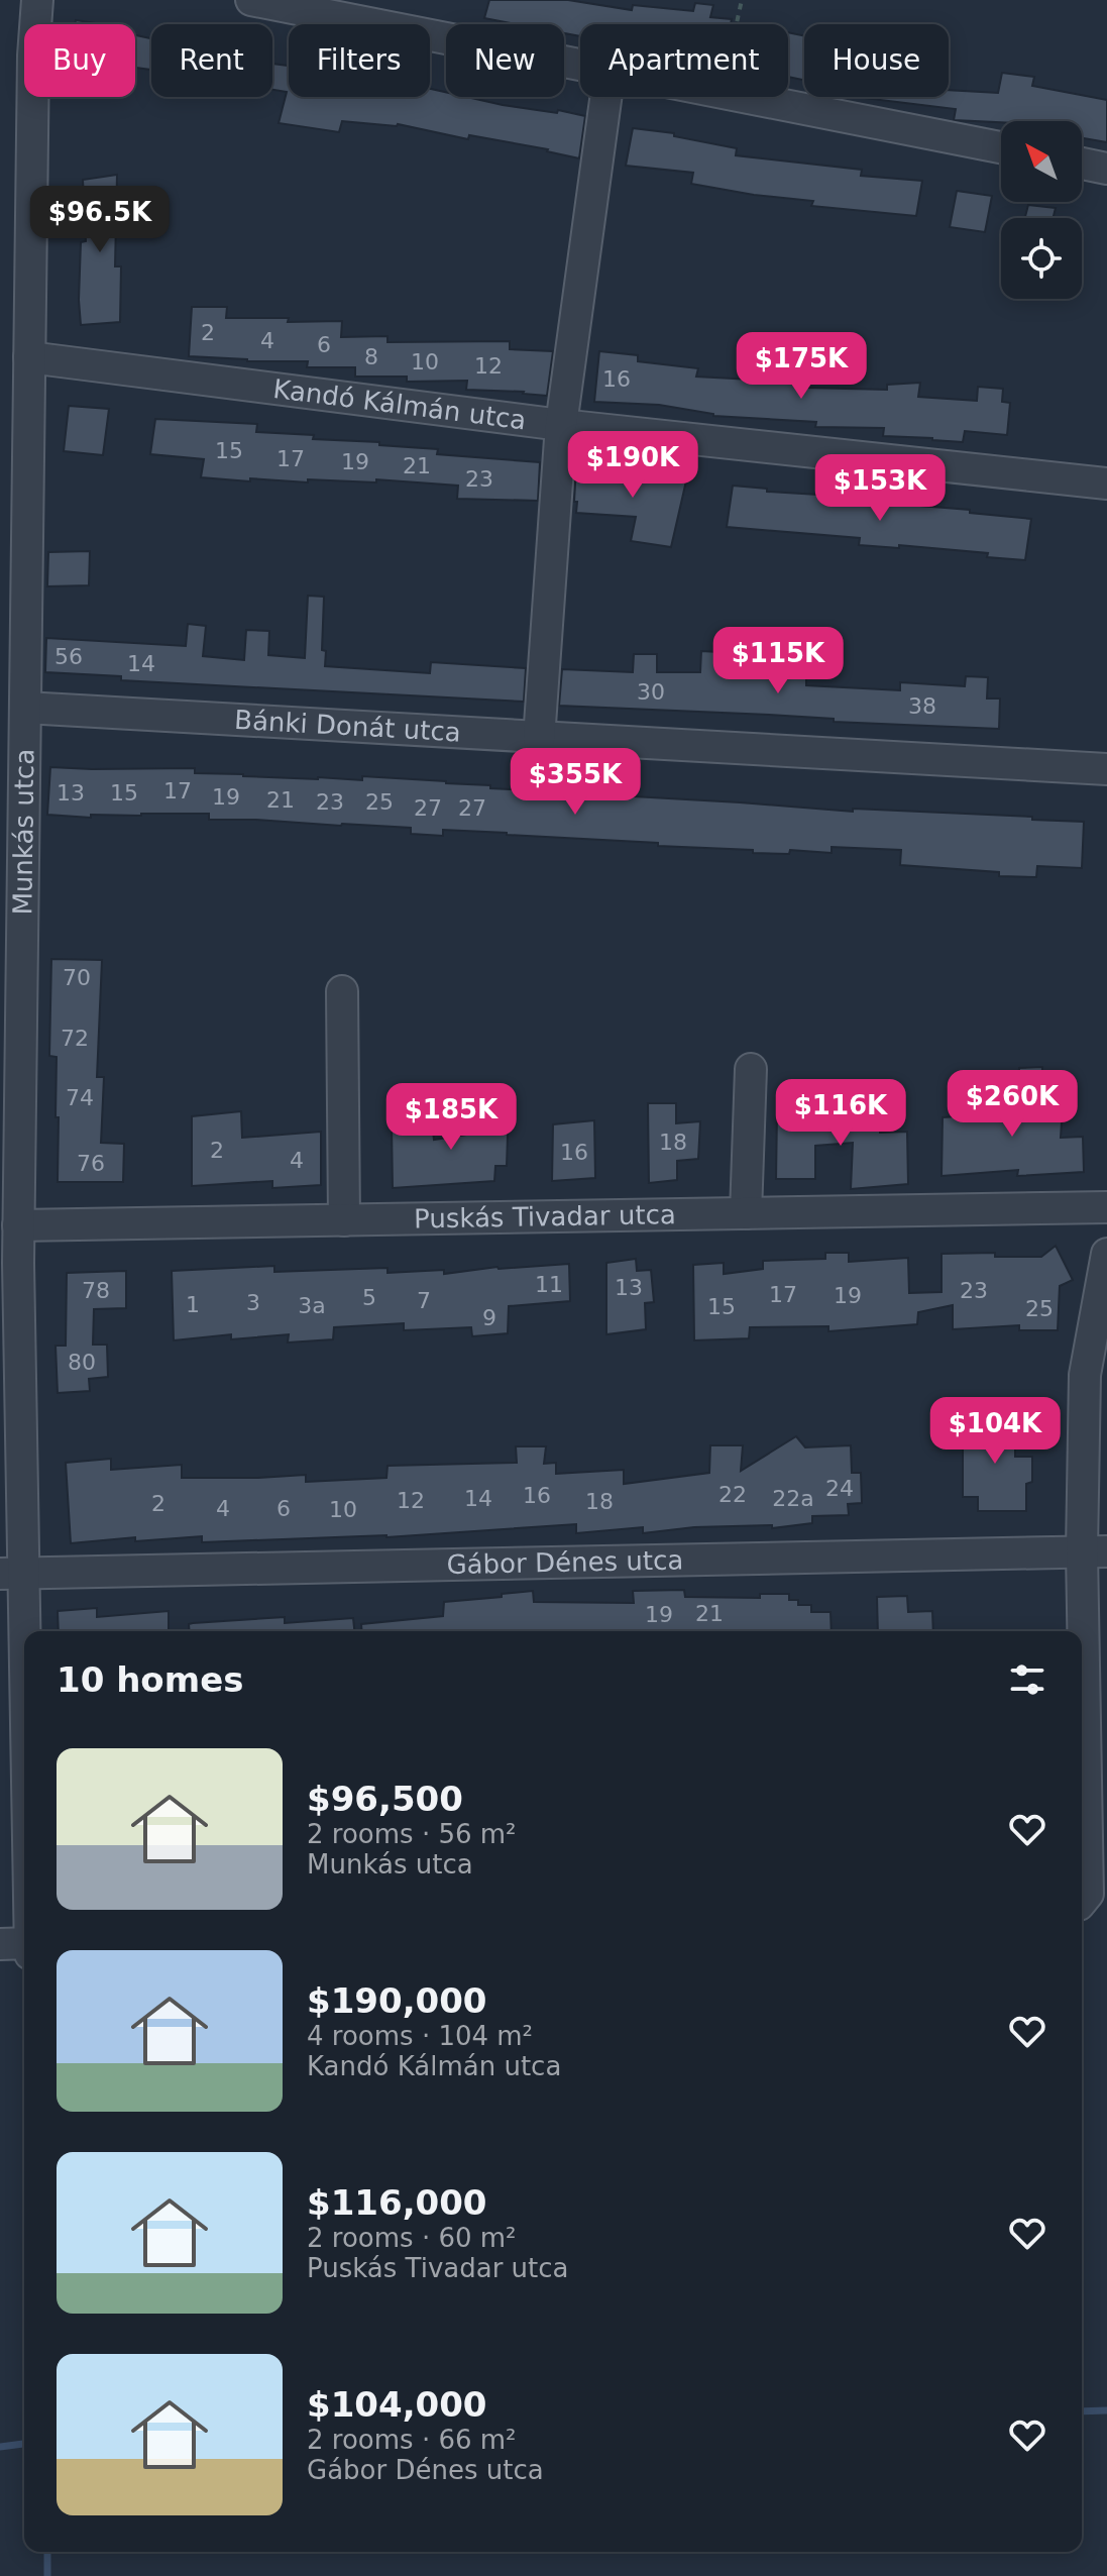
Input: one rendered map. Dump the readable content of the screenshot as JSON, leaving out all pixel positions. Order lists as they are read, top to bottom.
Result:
{
  "streets": {
    "street": [
      "Kandó Kálmán utca",
      "Bánki Donát utca",
      "Munkás utca",
      "Puskás Tivadar utca",
      "Gábor Dénes utca"
    ]
  },
  "crossings": [
    ["Kandó Kálmán utca", "Munkás utca"],
    ["Bánki Donát utca", "Munkás utca"],
    ["Munkás utca", "Puskás Tivadar utca"],
    ["Munkás utca", "Gábor Dénes utca"]
  ],
  "house_numbers": [
    "2",
    "4",
    "6",
    "8",
    "10",
    "12",
    "16",
    "15",
    "17",
    "19",
    "21",
    "23",
    "56",
    "14",
    "30",
    "38",
    "17",
    "13",
    "15",
    "19",
    "21",
    "23",
    "25",
    "27",
    "27",
    "70",
    "72",
    "74",
    "18",
    "2",
    "16",
    "4",
    "76",
    "11",
    "13",
    "78",
    "23",
    "17",
    "19",
    "5",
    "7",
    "3",
    "1",
    "3a",
    "15",
    "25",
    "9",
    "80",
    "24",
    "22",
    "16",
    "14",
    "22a",
    "12",
    "18",
    "2",
    "4",
    "6",
    "10",
    "21",
    "19"
  ],
  "north": "top left",
  "page": {
    "chip": [
      "Buy",
      "Rent",
      "Filters",
      "New",
      "Apartment",
      "House"
    ],
    "price": [
      "$96.5K",
      "$175K",
      "$190K",
      "$153K",
      "$115K",
      "$355K",
      "$260K",
      "$116K",
      "$185K",
      "$104K"
    ],
    "heading": "10 homes",
    "list": [
      {
        "name": "$96,500",
        "note": "2 rooms · 56 m² · Munkás utca"
      },
      {
        "name": "$190,000",
        "note": "4 rooms · 104 m² · Kandó Kálmán utca"
      },
      {
        "name": "$116,000",
        "note": "2 rooms · 60 m² · Puskás Tivadar utca"
      },
      {
        "name": "$104,000",
        "note": "2 rooms · 66 m² · Gábor Dénes utca"
      }
    ]
  }
}
